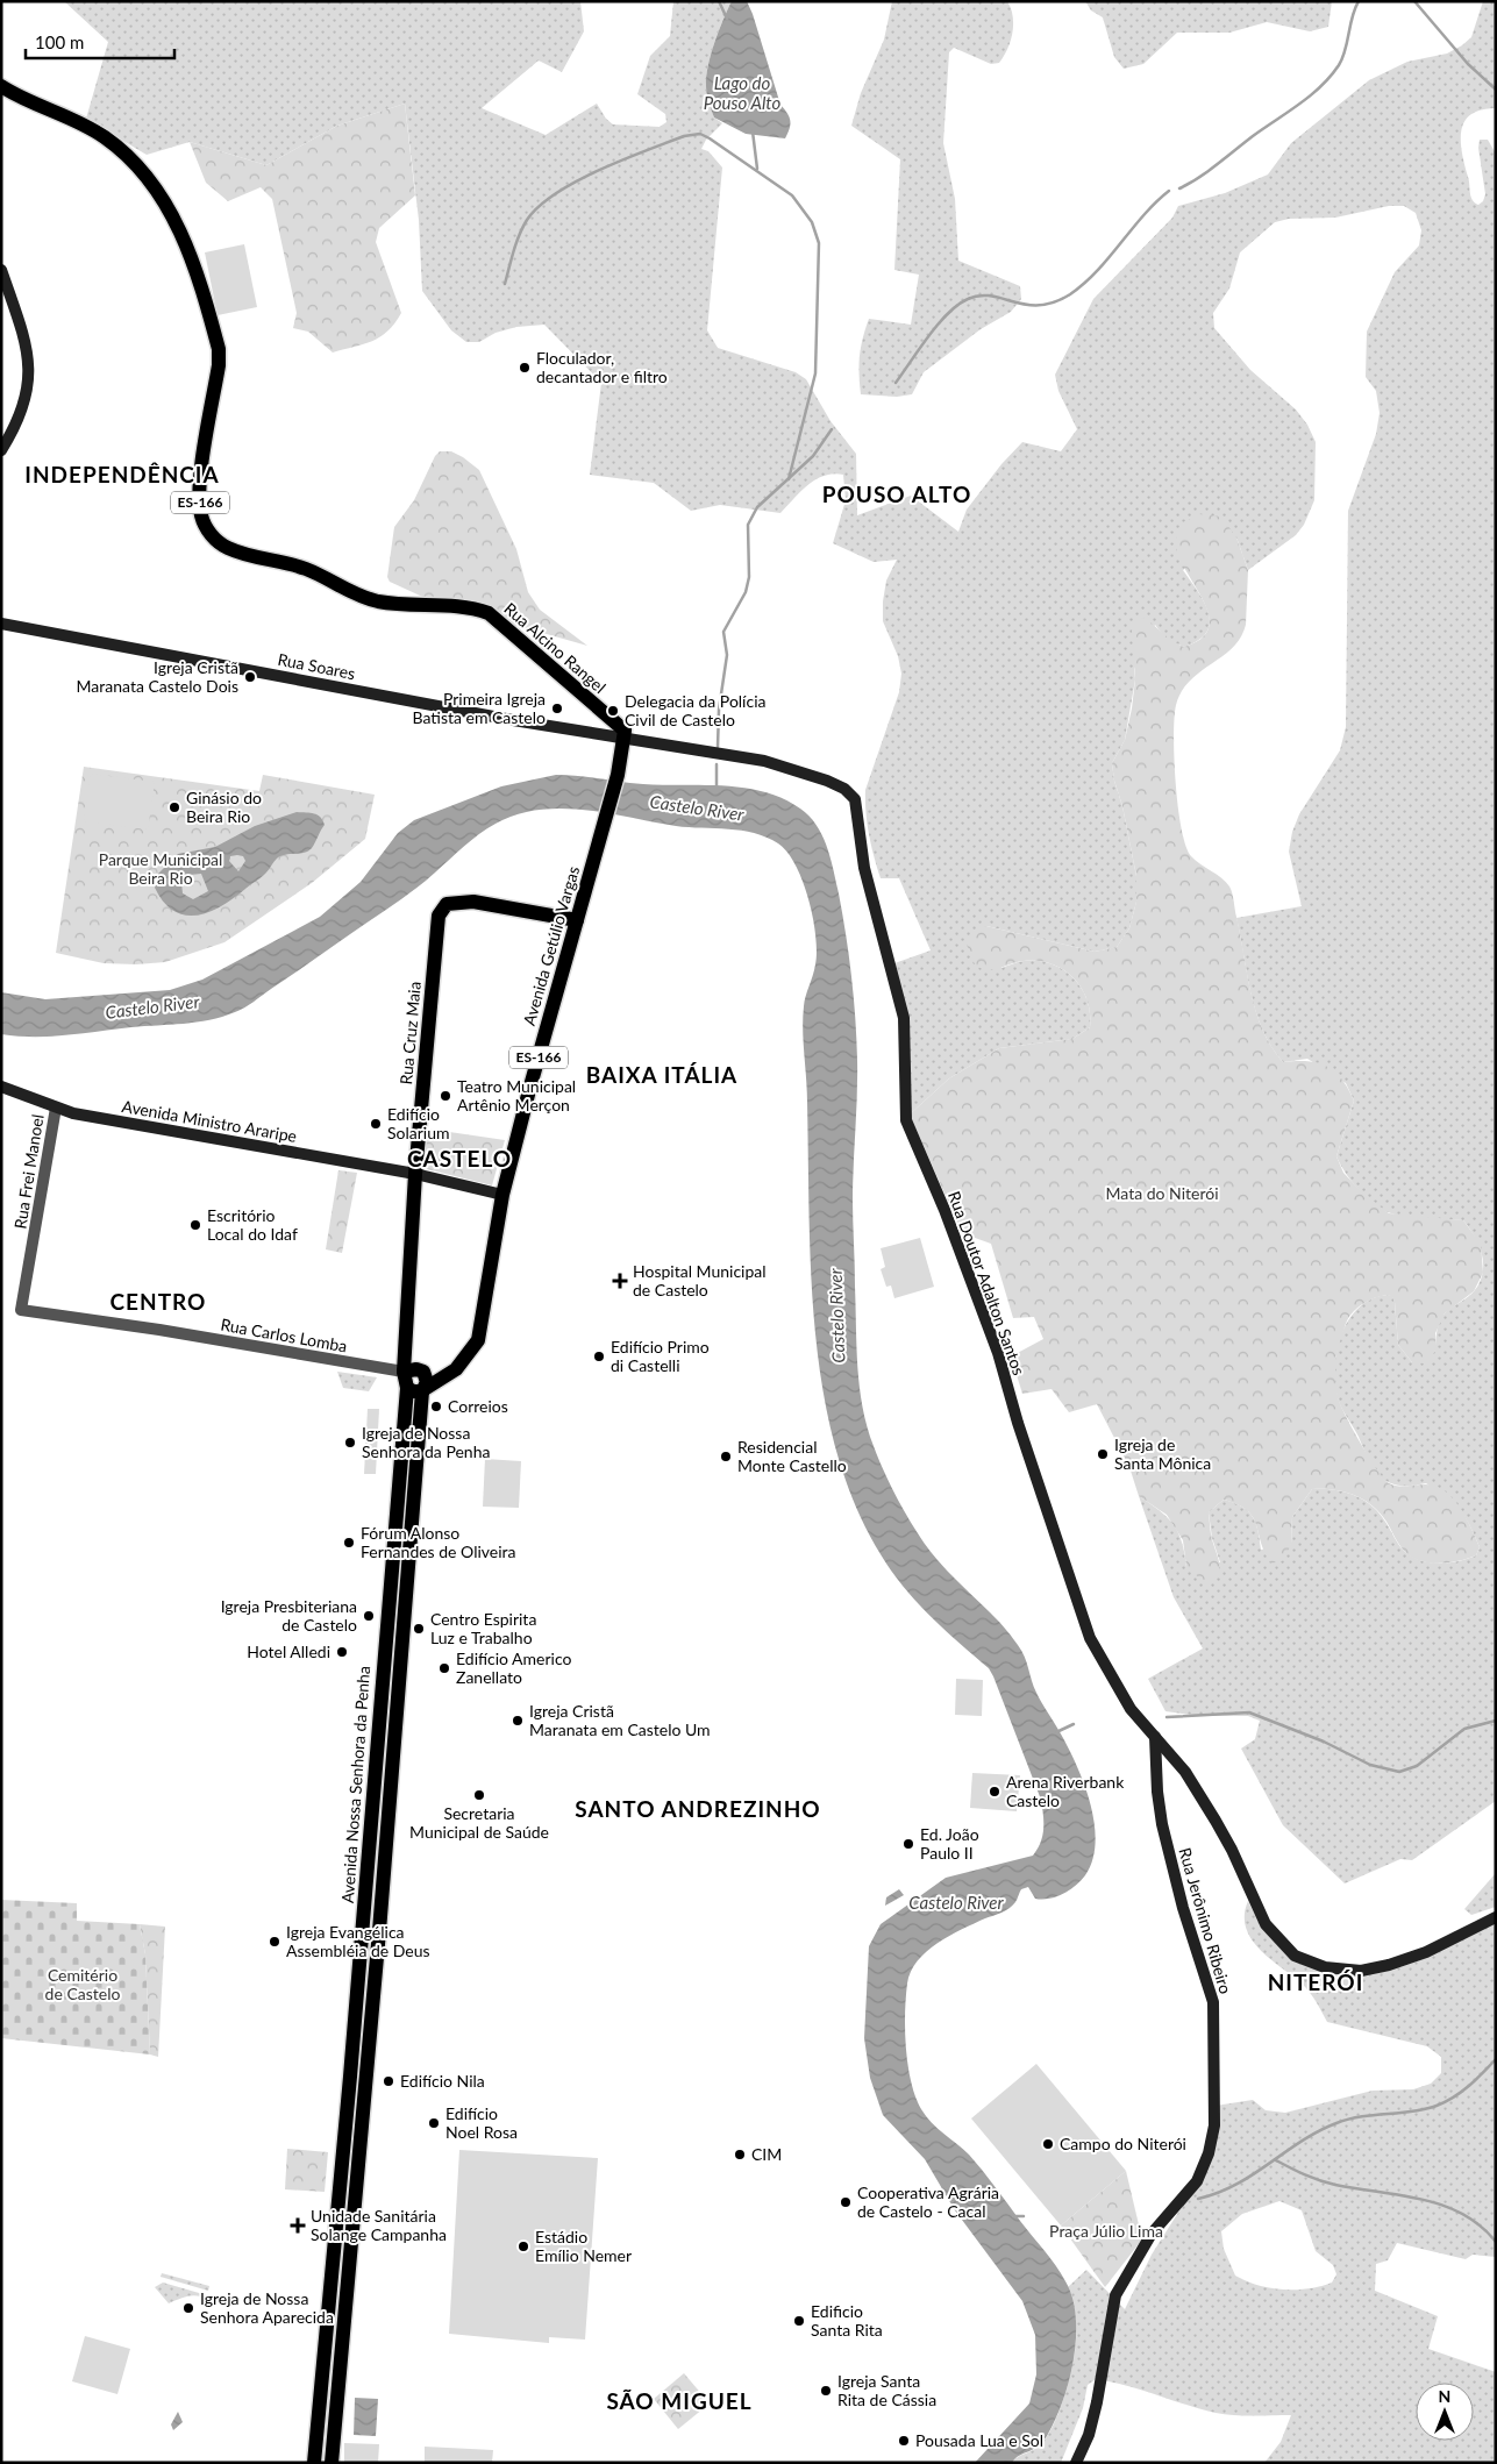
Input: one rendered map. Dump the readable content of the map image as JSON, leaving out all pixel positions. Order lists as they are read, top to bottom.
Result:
{
  "streets": {
    "main road": [
      "ES-166",
      "Rua Alcino Rangel",
      "Rua Soares",
      "Avenida Getúlio Vargas",
      "Rua Cruz Maia",
      "Avenida Ministro Araripe",
      "Rua Doutor Adalton Santos",
      "Avenida Nossa Senhora da Penha",
      "Rua Jerônimo Ribeiro"
    ],
    "street": ["Rua Frei Manoel", "Rua Carlos Lomba"]
  },
  "crossings": [
    ["ES-166", "Avenida Getúlio Vargas"],
    ["ES-166", "Rua Cruz Maia"],
    ["ES-166", "Avenida Ministro Araripe"],
    ["ES-166", "Rua Carlos Lomba"],
    ["ES-166", "Avenida Nossa Senhora da Penha"],
    ["Rua Alcino Rangel", "Rua Soares"],
    ["Rua Alcino Rangel", "Avenida Getúlio Vargas"],
    ["Rua Alcino Rangel", "Rua Doutor Adalton Santos"],
    ["Rua Soares", "Avenida Getúlio Vargas"],
    ["Rua Soares", "Rua Doutor Adalton Santos"],
    ["Avenida Getúlio Vargas", "Rua Cruz Maia"],
    ["Avenida Getúlio Vargas", "Avenida Ministro Araripe"],
    ["Avenida Getúlio Vargas", "Rua Doutor Adalton Santos"],
    ["Rua Cruz Maia", "Avenida Ministro Araripe"],
    ["Rua Cruz Maia", "Rua Carlos Lomba"],
    ["Rua Cruz Maia", "Avenida Nossa Senhora da Penha"],
    ["Avenida Ministro Araripe", "Rua Frei Manoel"],
    ["Rua Frei Manoel", "Rua Carlos Lomba"],
    ["Rua Doutor Adalton Santos", "Rua Jerônimo Ribeiro"],
    ["Rua Carlos Lomba", "Avenida Nossa Senhora da Penha"]
  ],
  "districts": [
    "INDEPENDÊNCIA",
    "POUSO ALTO",
    "BAIXA ITÁLIA",
    "CASTELO",
    "CENTRO",
    "SANTO ANDREZINHO",
    "NITERÓI",
    "SÃO MIGUEL"
  ],
  "water": ["Lago do Pouso Alto", "Castelo River"],
  "parks": [
    "Parque Municipal Beira Rio",
    "Mata do Niterói",
    "Cemitério de Castelo",
    "Praça Júlio Lima"
  ],
  "places": {
    "other": [
      "Floculador, decantador e filtro",
      "Igreja Cristã Maranata Castelo Dois",
      "Primeira Igreja Batista em Castelo",
      "Delegacia da Polícia Civil de Castelo",
      "Ginásio do Beira Rio",
      "Teatro Municipal Artênio Merçon",
      "Edifício Solarium",
      "Escritório Local do Idaf",
      "Edifício Primo di Castelli",
      "Correios",
      "Igreja de Nossa Senhora da Penha",
      "Igreja de Santa Mônica",
      "Residencial Monte Castello",
      "Fórum Alonso Fernandes de Oliveira",
      "Igreja Presbiteriana de Castelo",
      "Centro Espirita Luz e Trabalho",
      "Hotel Alledi",
      "Edifício Americo Zanellato",
      "Igreja Cristã Maranata em Castelo Um",
      "Arena Riverbank Castelo",
      "Secretaria Municipal de Saúde",
      "Ed. João Paulo II",
      "Igreja Evangélica Assembléia de Deus",
      "Edifício Nila",
      "Edifício Noel Rosa",
      "Campo do Niterói",
      "CIM",
      "Cooperativa Agrária de Castelo - Cacal",
      "Estádio Emílio Nemer",
      "Igreja de Nossa Senhora Aparecida",
      "Edificio Santa Rita",
      "Igreja Santa Rita de Cássia",
      "Pousada Lua e Sol"
    ],
    "health": ["Hospital Municipal de Castelo", "Unidade Sanitária Solange Campanha"]
  },
  "scale_bar": "100 m",
  "north": "top"
}
